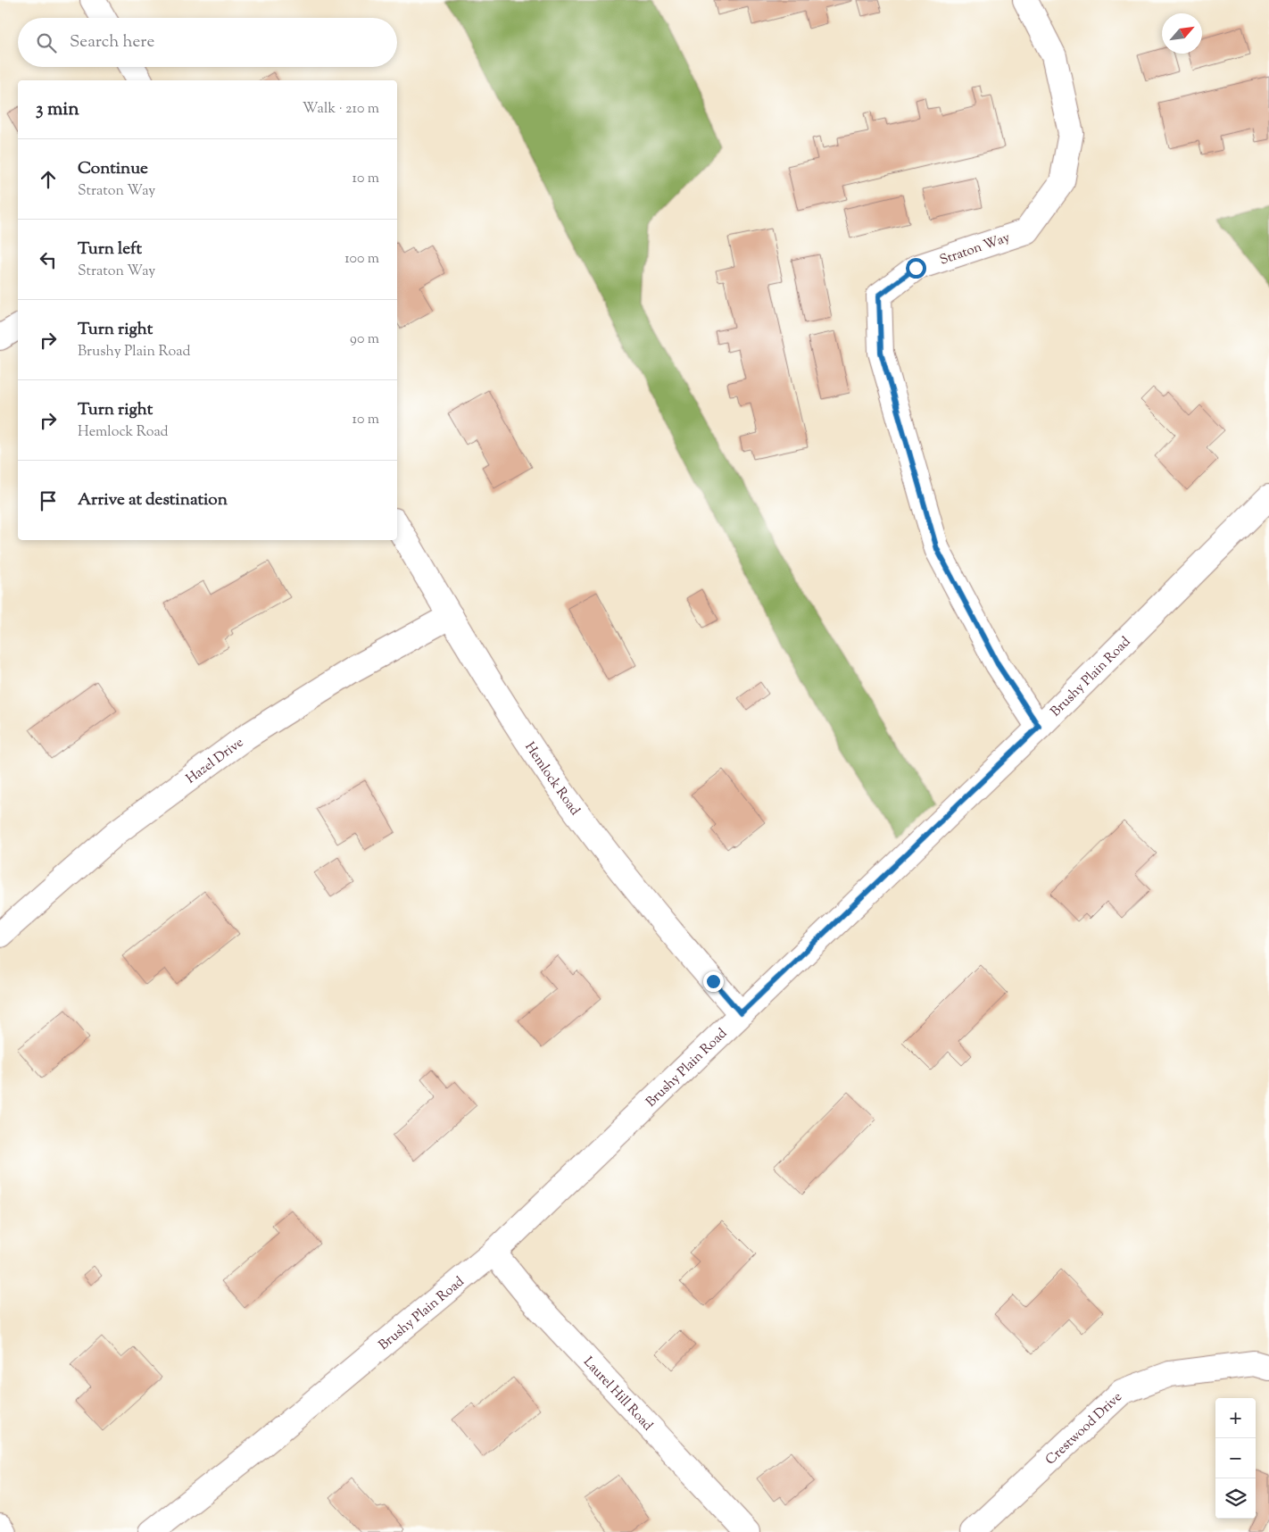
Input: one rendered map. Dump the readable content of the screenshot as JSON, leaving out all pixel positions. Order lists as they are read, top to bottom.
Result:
{
  "streets": {
    "street": [
      "Straton Way",
      "Brushy Plain Road",
      "Hazel Drive",
      "Hemlock Road",
      "Laurel Hill Road",
      "Crestwood Drive"
    ]
  },
  "crossings": [
    ["Straton Way", "Brushy Plain Road"],
    ["Brushy Plain Road", "Hemlock Road"],
    ["Brushy Plain Road", "Laurel Hill Road"],
    ["Hazel Drive", "Hemlock Road"]
  ],
  "north": "top right",
  "page": {
    "search": "Search here",
    "heading": ["3 min", "Walk · 210 m"],
    "list": [
      ["Continue", "Straton Way", "10 m"],
      ["Turn left", "Straton Way", "100 m"],
      ["Turn right", "Brushy Plain Road", "90 m"],
      ["Turn right", "Hemlock Road", "10 m"],
      "Arrive at destination"
    ],
    "map_buttons": ["+", "−"]
  }
}
